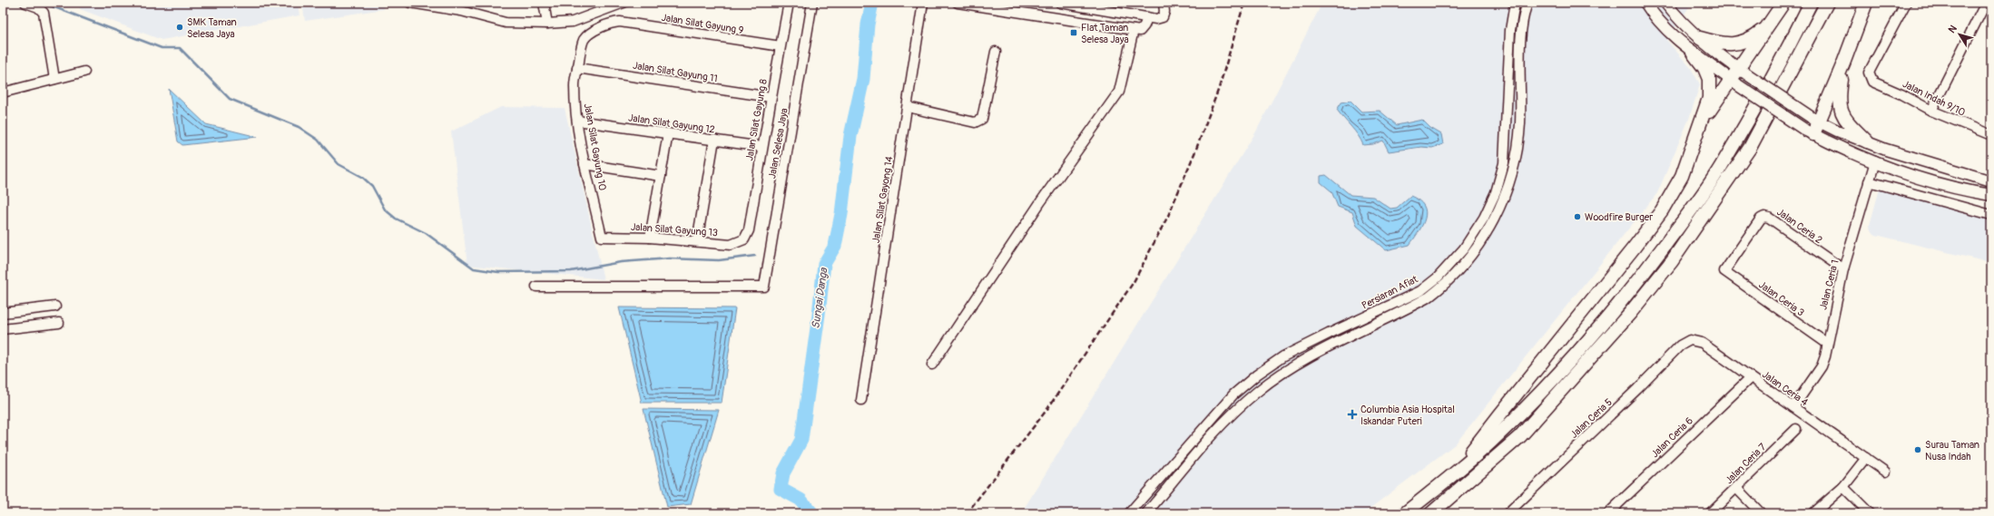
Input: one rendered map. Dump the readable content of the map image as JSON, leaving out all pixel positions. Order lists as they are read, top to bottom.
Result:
{
  "streets": {
    "street": [
      "Jalan Silat Gayung 9",
      "Jalan Silat Gayung 11",
      "Jalan Indah 9/10",
      "Jalan Silat Gayung 8",
      "Jalan Silat Gayung 12",
      "Jalan Selesa Jaya",
      "Jalan Silat Gayung 10",
      "Jalan Silat Gayong 14",
      "Jalan Ceria 2",
      "Jalan Silat Gayung 13",
      "Jalan Ceria 1",
      "Persiaran Afiat",
      "Jalan Ceria 3",
      "Jalan Ceria 4",
      "Jalan Ceria 5",
      "Jalan Ceria 6",
      "Jalan Ceria 7"
    ]
  },
  "crossings": [
    ["Jalan Silat Gayung 9", "Jalan Silat Gayung 8"],
    ["Jalan Silat Gayung 9", "Jalan Silat Gayung 10"],
    ["Jalan Silat Gayung 11", "Jalan Silat Gayung 8"],
    ["Jalan Silat Gayung 11", "Jalan Silat Gayung 10"],
    ["Jalan Silat Gayung 8", "Jalan Silat Gayung 12"],
    ["Jalan Silat Gayung 8", "Jalan Silat Gayung 13"],
    ["Jalan Silat Gayung 12", "Jalan Silat Gayung 10"],
    ["Jalan Silat Gayung 10", "Jalan Silat Gayung 13"],
    ["Jalan Ceria 2", "Jalan Ceria 1"],
    ["Jalan Ceria 2", "Jalan Ceria 3"],
    ["Jalan Ceria 1", "Jalan Ceria 3"],
    ["Jalan Ceria 1", "Jalan Ceria 4"],
    ["Jalan Ceria 4", "Jalan Ceria 5"],
    ["Jalan Ceria 4", "Jalan Ceria 6"]
  ],
  "water": ["Sungai Danga"],
  "places": {
    "other": ["SMK Taman Selesa Jaya", "Woodfire Burger", "Surau Taman Nusa Indah"],
    "transit": ["Flat Taman Selesa Jaya"],
    "health": ["Columbia Asia Hospital Iskandar Puteri"]
  },
  "north": "top left"
}
